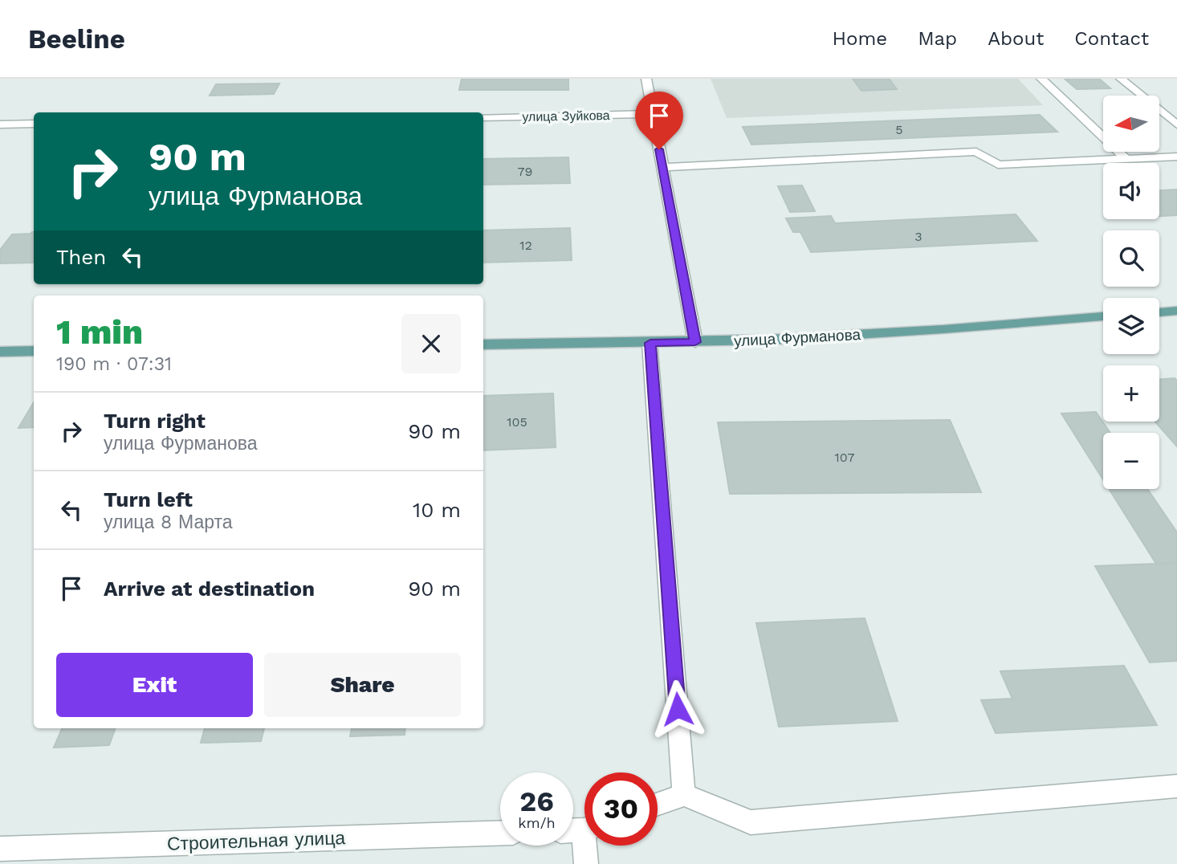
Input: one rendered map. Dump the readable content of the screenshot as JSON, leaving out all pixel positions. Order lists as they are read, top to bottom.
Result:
{
  "streets": {
    "main road": ["улица Фурманова"],
    "street": ["улица Зуйкова", "Строительная улица"]
  },
  "house_numbers": [
    "5",
    "79",
    "3",
    "12",
    "105",
    "107"
  ],
  "north": "left",
  "page": {
    "header": "Beeline",
    "nav": [
      "Home",
      "Map",
      "About",
      "Contact"
    ],
    "map_buttons": ["+", "−"],
    "turn": ["90 m", "улица Фурманова"],
    "then": "Then",
    "heading": ["1 min", "190 m · 07:31"],
    "list": [
      {
        "name": "Turn right",
        "note": "улица Фурманова",
        "value": "90 m"
      },
      {
        "name": "Turn left",
        "note": "улица 8 Марта",
        "value": "10 m"
      },
      {
        "name": "Arrive at destination",
        "value": "90 m"
      }
    ],
    "buttons": ["Exit", "Share"],
    "speed": "26 km/h",
    "limit": "30"
  }
}
